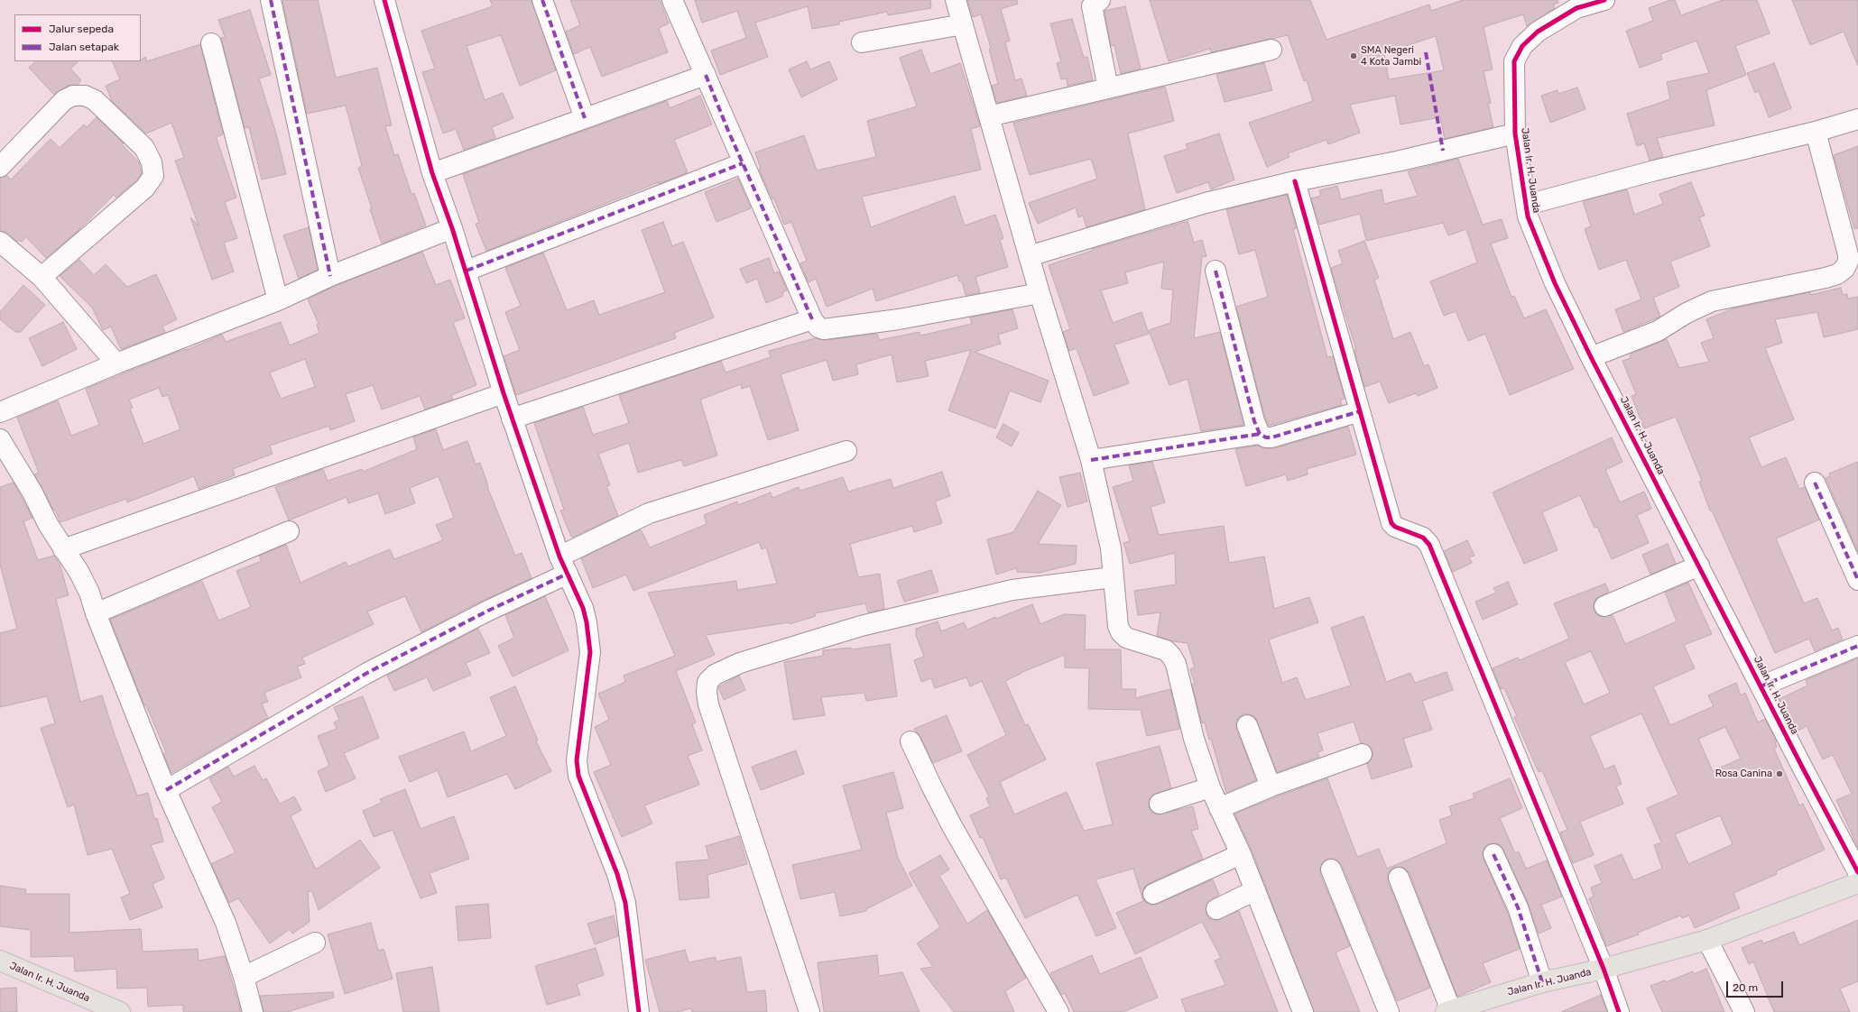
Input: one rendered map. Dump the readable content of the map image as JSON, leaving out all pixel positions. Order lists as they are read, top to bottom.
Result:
{
  "streets": {
    "main road": ["Jalan Ir. H. Juanda"]
  },
  "places": ["SMA Negeri 4 Kota Jambi", "Rosa Canina"],
  "legend": ["Jalur sepeda", "Jalan setapak"],
  "scale_bar": "20 m"
}
